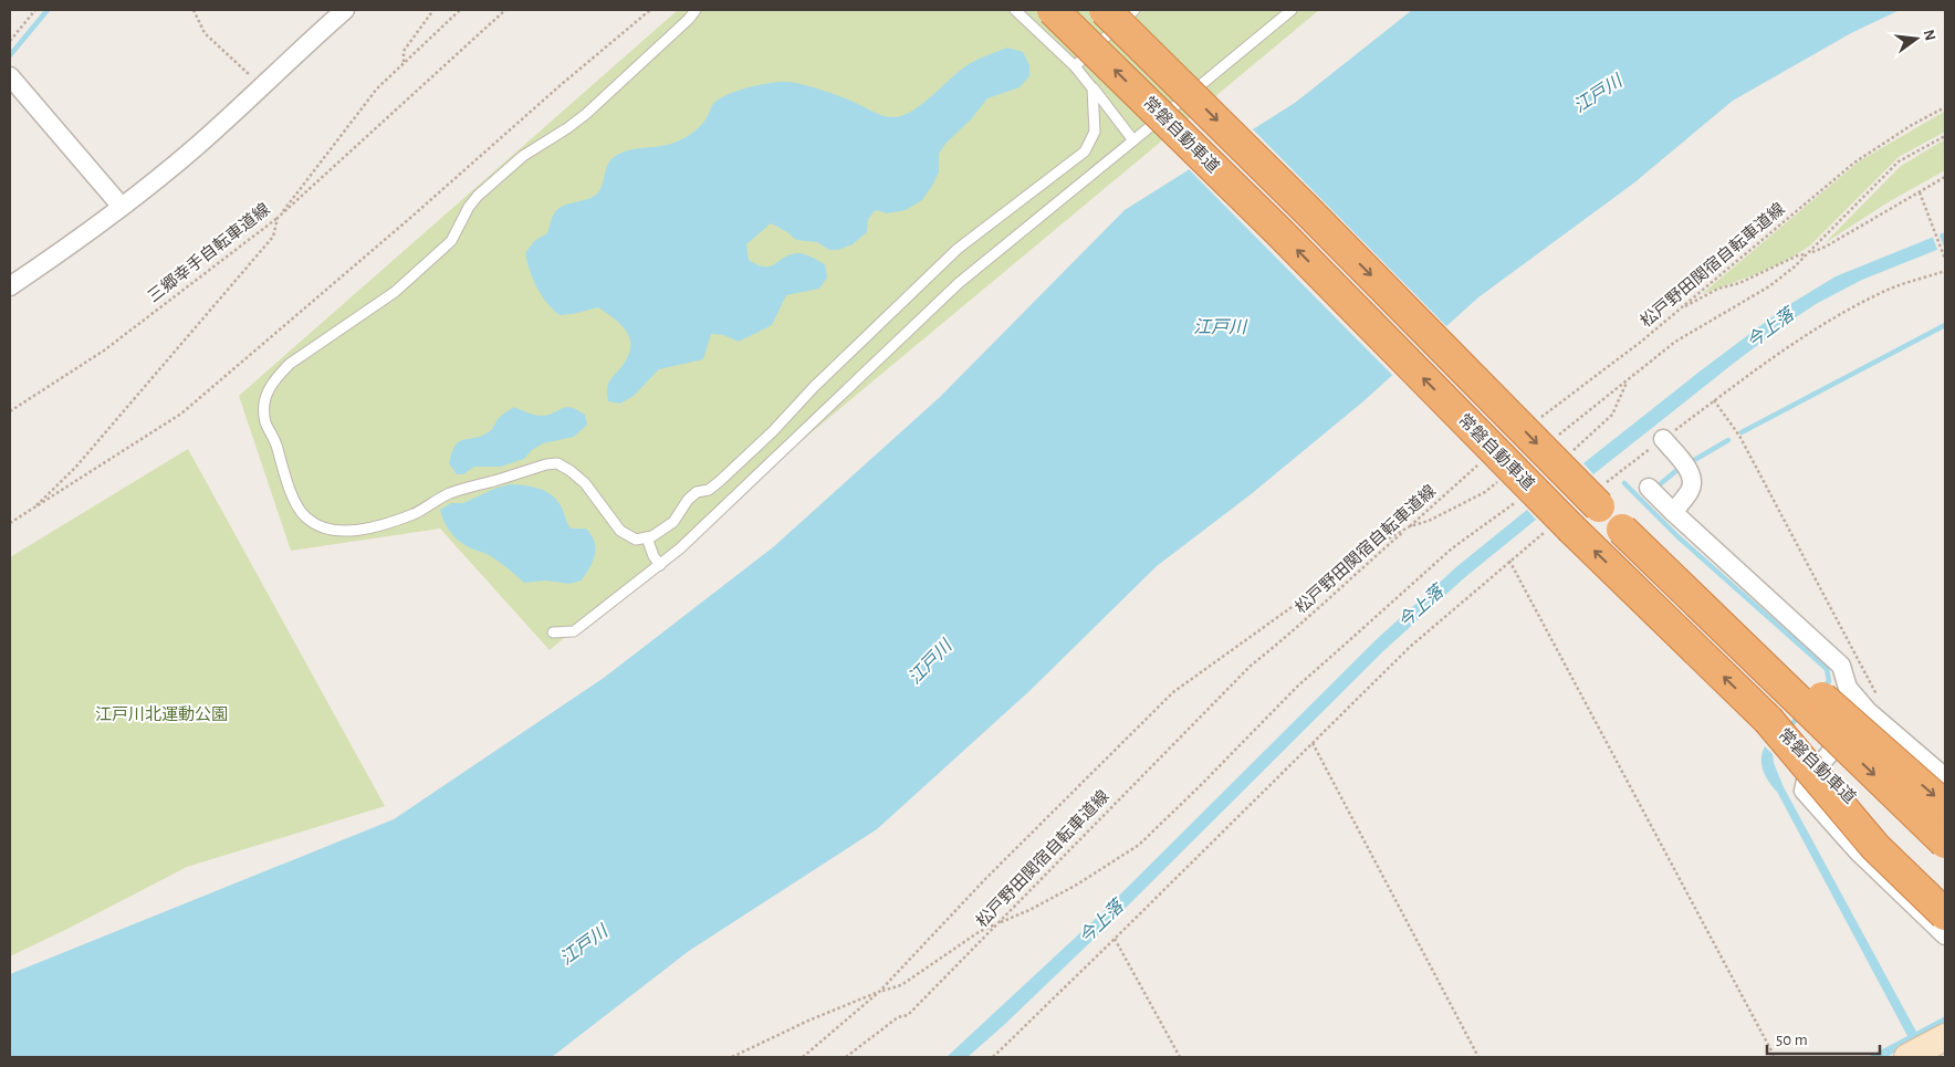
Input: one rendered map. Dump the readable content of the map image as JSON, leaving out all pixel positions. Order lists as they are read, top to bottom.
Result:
{
  "streets": {
    "highway": ["常磐自動車道"],
    "path": ["三郷幸手自転車道線", "松戸野田関宿自転車道線"]
  },
  "water": ["江戸川", "今上落"],
  "parks": ["江戸川北運動公園"],
  "scale_bar": "50 m",
  "north": "right"
}
